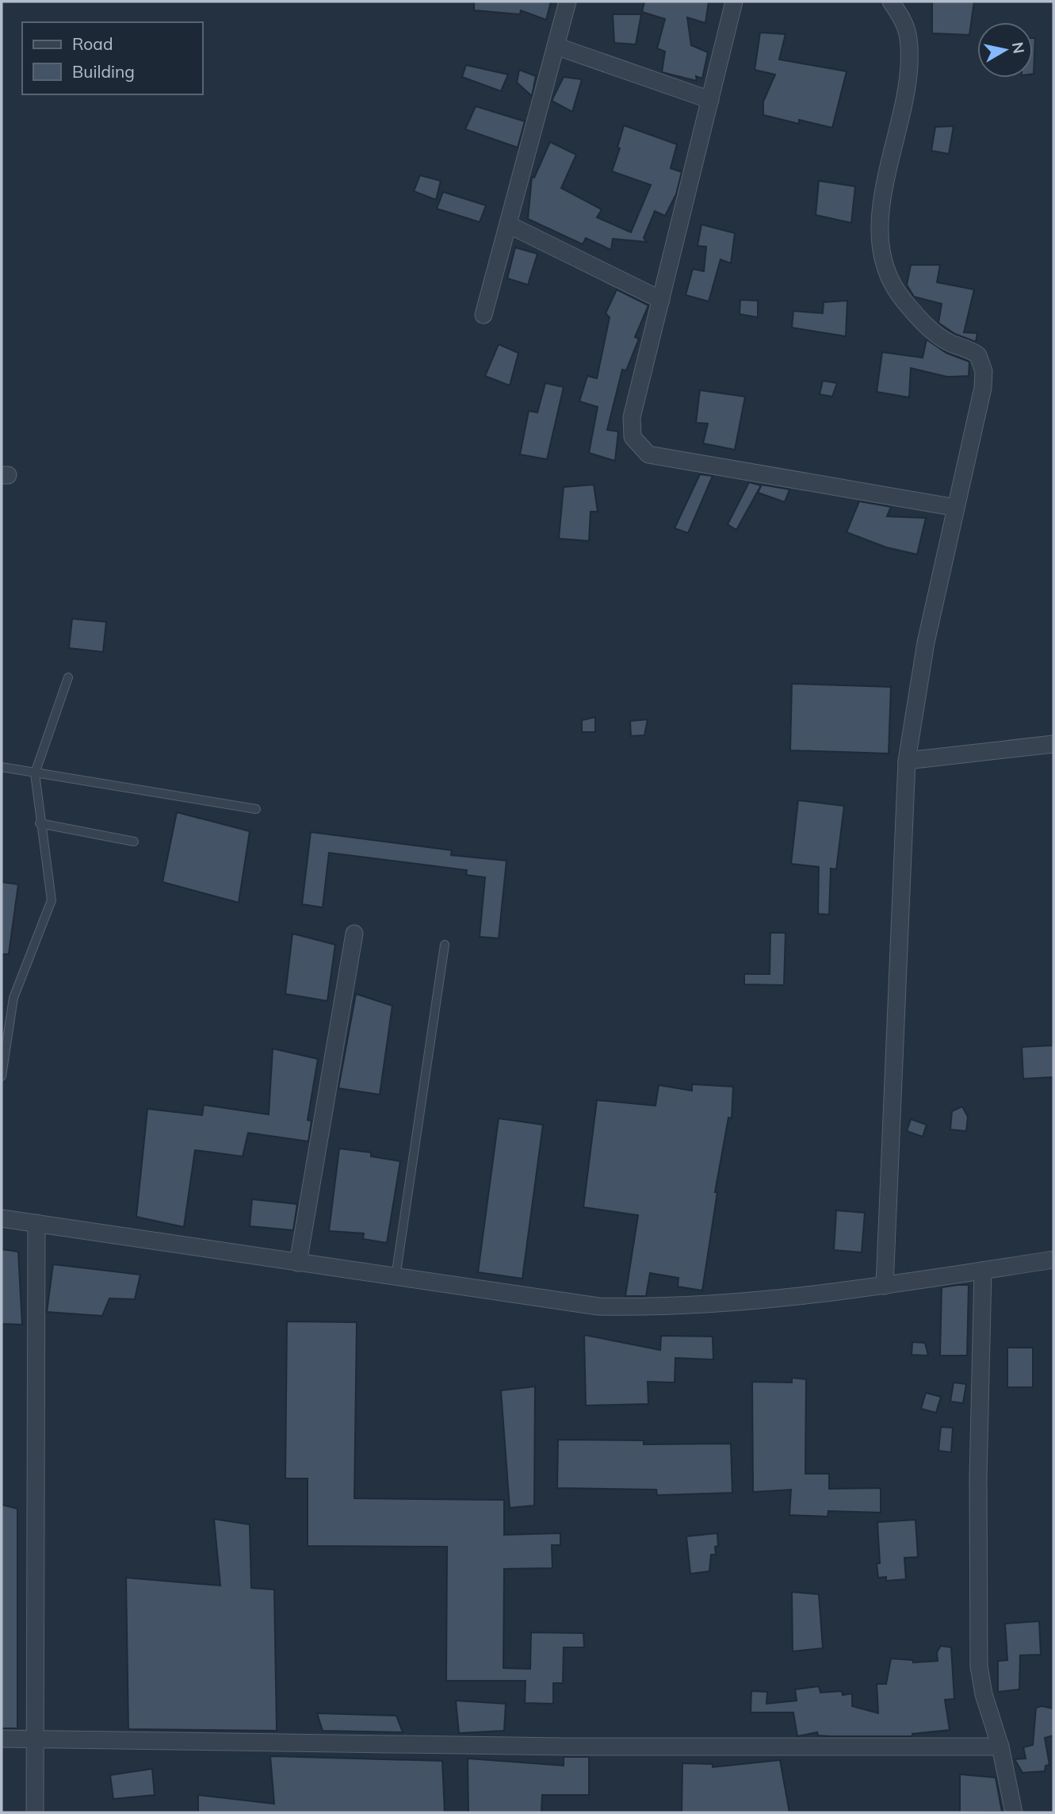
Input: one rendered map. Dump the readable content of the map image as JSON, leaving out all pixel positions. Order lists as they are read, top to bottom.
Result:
{
  "legend": ["Road", "Building"],
  "north": "right"
}
